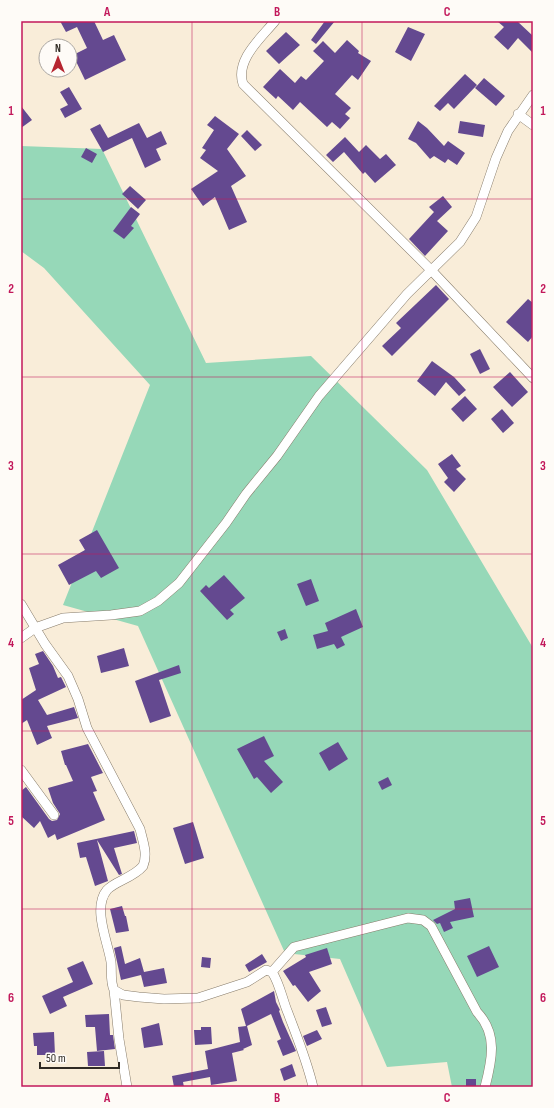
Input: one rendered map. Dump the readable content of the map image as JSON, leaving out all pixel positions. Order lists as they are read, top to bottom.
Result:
{
  "scale_bar": "50 m",
  "north": "top",
  "grid": {
    "columns": ["A", "B", "C"],
    "rows": [
      "1",
      "2",
      "3",
      "4",
      "5",
      "6"
    ]
  }
}
